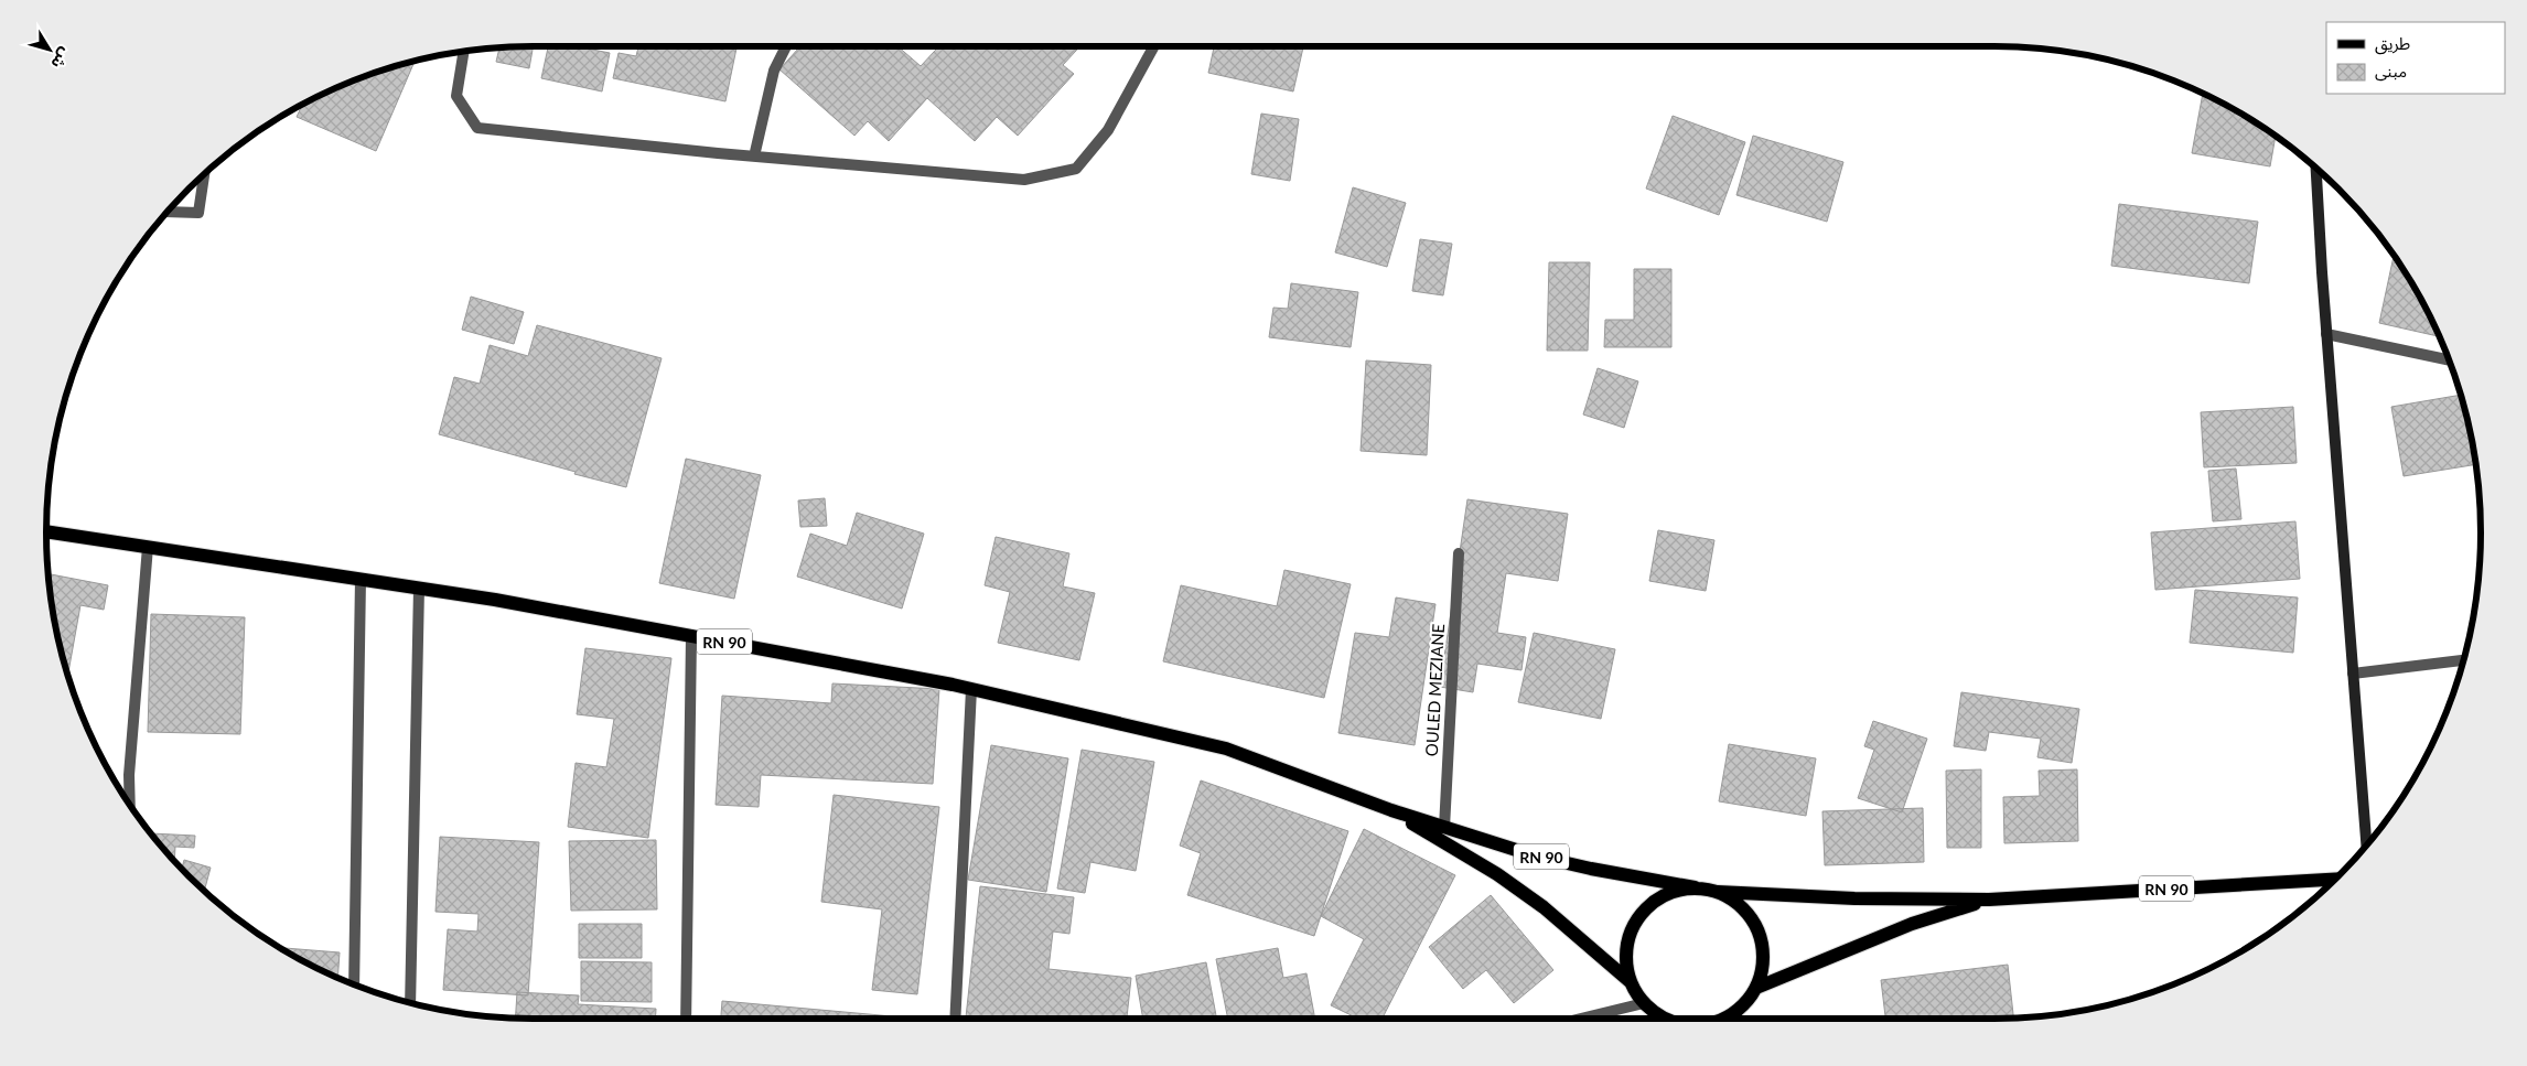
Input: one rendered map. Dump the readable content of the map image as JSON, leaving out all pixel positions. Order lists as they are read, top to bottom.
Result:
{
  "streets": {
    "main road": ["RN 90"],
    "street": ["OULED MEZIANE"]
  },
  "crossings": [
    ["RN 90", "OULED MEZIANE"]
  ],
  "legend": ["طريق", "مبنى"],
  "north": "bottom right"
}
